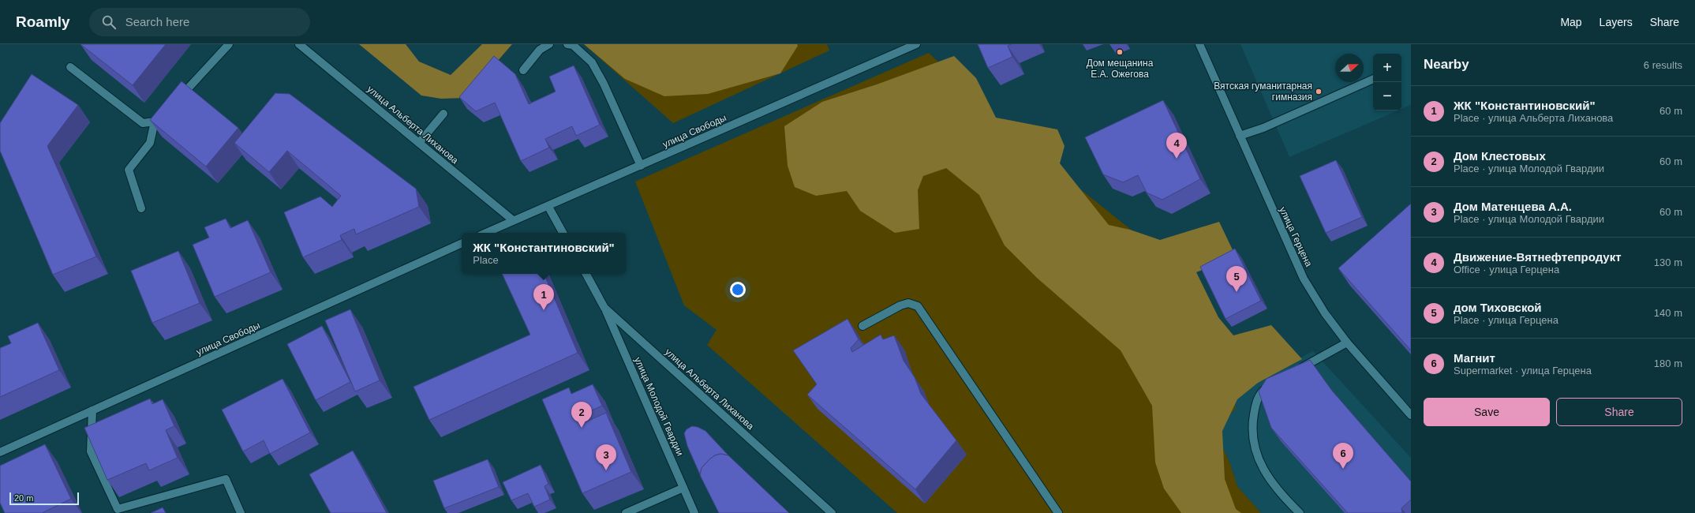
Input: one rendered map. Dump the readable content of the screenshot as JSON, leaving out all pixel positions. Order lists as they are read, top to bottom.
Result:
{
  "streets": {
    "street": [
      "улица Альберта Лиханова",
      "улица Свободы",
      "улица Герцена",
      "улица Молодой Гвардии"
    ]
  },
  "crossings": [
    ["улица Альберта Лиханова", "улица Свободы"],
    ["улица Альберта Лиханова", "улица Молодой Гвардии"]
  ],
  "places": ["Дом мещанина Е.А. Ожегова", "Вятская гуманитарная гимназия"],
  "scale_bar": "20 m",
  "north": "right",
  "page": {
    "header": "Roamly",
    "search": "Search here",
    "nav": ["Map", "Layers", "Share"],
    "heading": ["Nearby", "6 results"],
    "map_buttons": ["+", "−"],
    "list": [
      {
        "mark": "1",
        "name": "ЖК \"Константиновский\"",
        "note": "Place · улица Альберта Лиханова",
        "value": "60 m"
      },
      {
        "mark": "2",
        "name": "Дом Клестовых",
        "note": "Place · улица Молодой Гвардии",
        "value": "60 m"
      },
      {
        "mark": "3",
        "name": "Дом Матенцева А.А.",
        "note": "Place · улица Молодой Гвардии",
        "value": "60 m"
      },
      {
        "mark": "4",
        "name": "Движение-Вятнефтепродукт",
        "note": "Office · улица Герцена",
        "value": "130 m"
      },
      {
        "mark": "5",
        "name": "дом Тиховской",
        "note": "Place · улица Герцена",
        "value": "140 m"
      },
      {
        "mark": "6",
        "name": "Магнит",
        "note": "Supermarket · улица Герцена",
        "value": "180 m"
      }
    ],
    "pins": [
      "4",
      "5",
      "1",
      "2",
      "6",
      "3"
    ],
    "popup": ["ЖК \"Константиновский\"", "Place"],
    "buttons": ["Save", "Share"],
    "scale": "20 m"
  }
}
